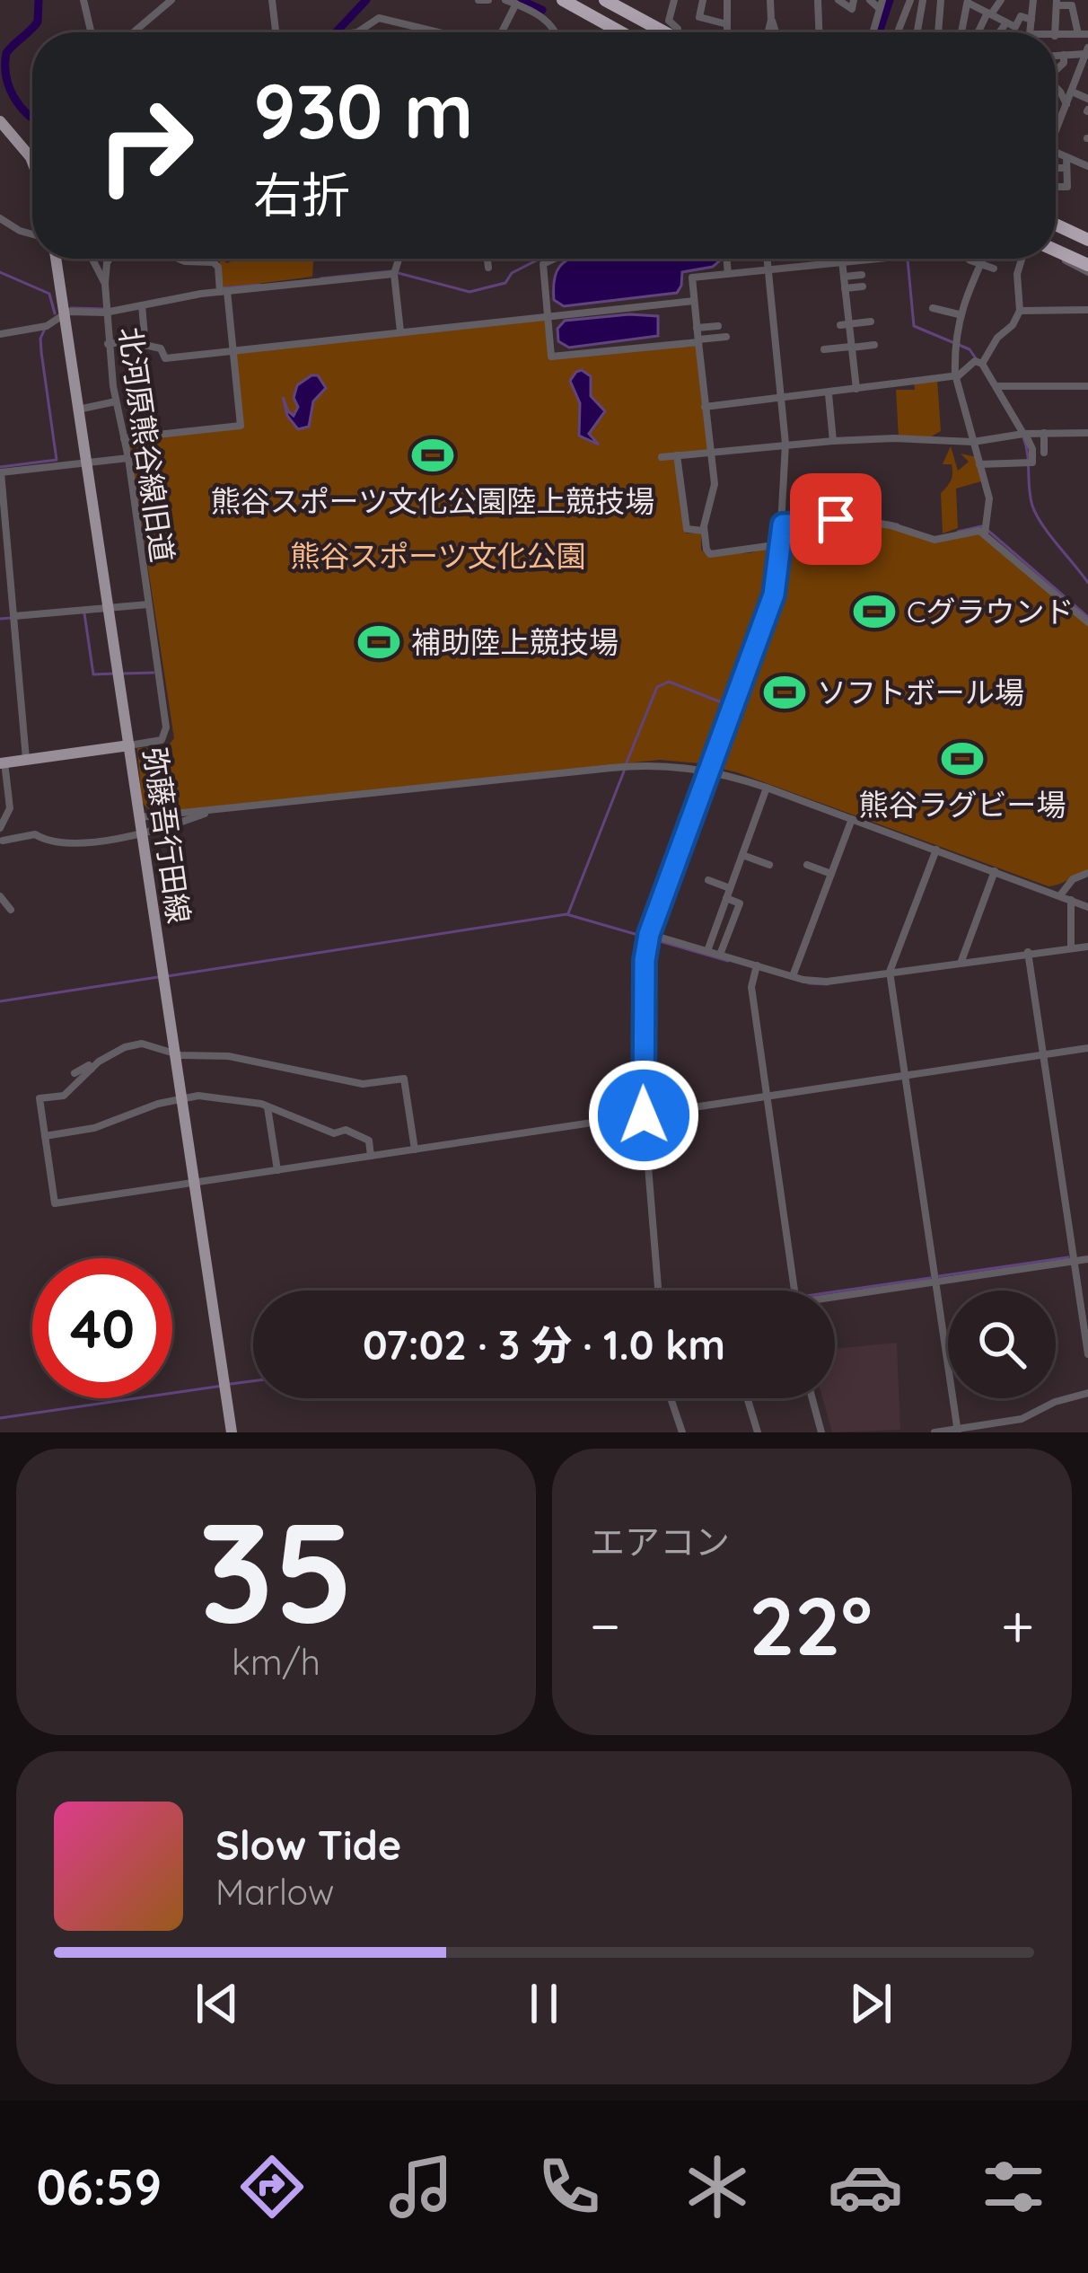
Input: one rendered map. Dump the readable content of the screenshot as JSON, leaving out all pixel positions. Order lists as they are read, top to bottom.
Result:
{
  "streets": {
    "main road": ["弥藤吾行田線"],
    "street": ["北河原熊谷線旧道"]
  },
  "crossings": [
    ["北河原熊谷線旧道", "弥藤吾行田線"]
  ],
  "parks": ["熊谷スポーツ文化公園"],
  "places": {
    "sports": [
      "熊谷スポーツ文化公園陸上競技場",
      "Cグラウンド",
      "補助陸上競技場",
      "ソフトボール場",
      "熊谷ラグビー場"
    ]
  },
  "page": {
    "turn": ["930 m", "右折"],
    "limit": "40",
    "trip": "07:02 · 3 分 · 1.0 km",
    "tile": [
      ["35", "km/h"],
      "エアコン"
    ],
    "heat": ["−", "22°", "+"],
    "song": ["Slow Tide", "Marlow"],
    "tabs": "06:59"
  }
}
